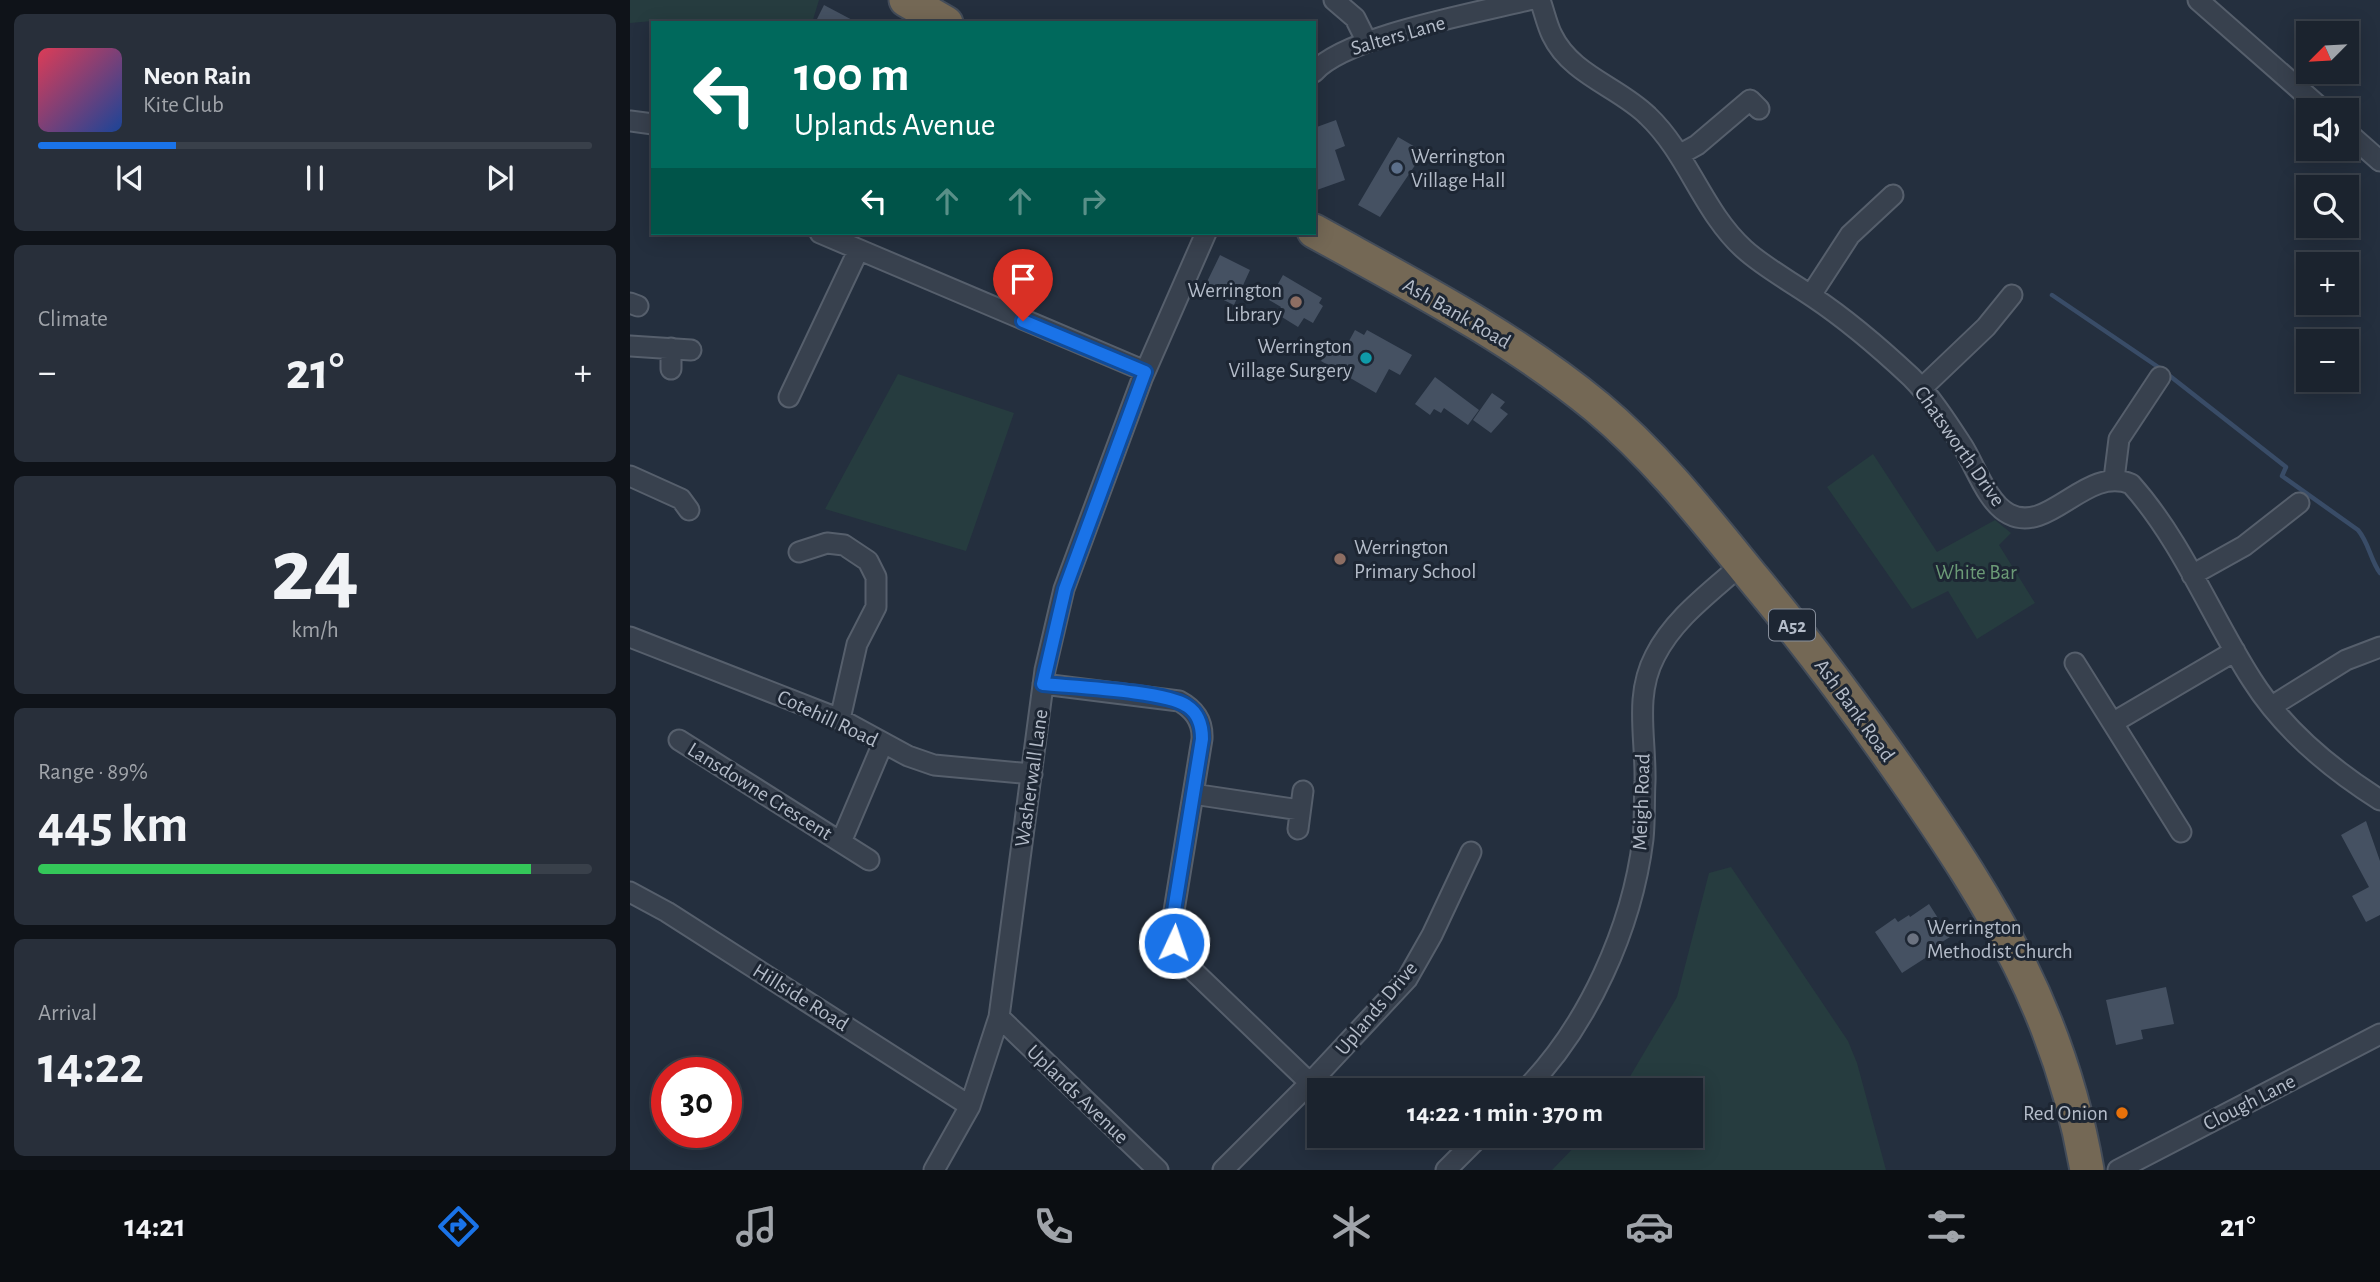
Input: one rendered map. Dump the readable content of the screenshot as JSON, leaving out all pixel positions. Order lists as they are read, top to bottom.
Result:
{
  "streets": {
    "highway": ["Ash Bank Road", "A52"],
    "street": [
      "Salters Lane",
      "Chatsworth Drive",
      "Cotehill Road",
      "Washerwall Lane",
      "Lansdowne Crescent",
      "Meigh Road",
      "Hillside Road",
      "Uplands Drive",
      "Uplands Avenue",
      "Clough Lane"
    ]
  },
  "crossings": [
    ["Ash Bank Road", "Meigh Road"],
    ["Cotehill Road", "Washerwall Lane"],
    ["Cotehill Road", "Lansdowne Crescent"],
    ["Washerwall Lane", "Hillside Road"],
    ["Washerwall Lane", "Uplands Avenue"]
  ],
  "parks": ["White Bar"],
  "places": [
    "Werrington Village Hall",
    "Werrington Library",
    "Werrington Village Surgery",
    "Werrington Primary School",
    "Werrington Methodist Church",
    "Red Onion"
  ],
  "north": "bottom left",
  "page": {
    "map_buttons": ["+", "−"],
    "turn": ["100 m", "Uplands Avenue"],
    "song": ["Neon Rain", "Kite Club"],
    "tile": [
      "Climate",
      ["24", "km/h"],
      ["Range · 89%", "445 km"],
      ["Arrival", "14:22"]
    ],
    "heat": ["−", "21°", "+"],
    "limit": "30",
    "trip": "14:22 · 1 min · 370 m",
    "tabs": ["14:21", "21°"]
  }
}
